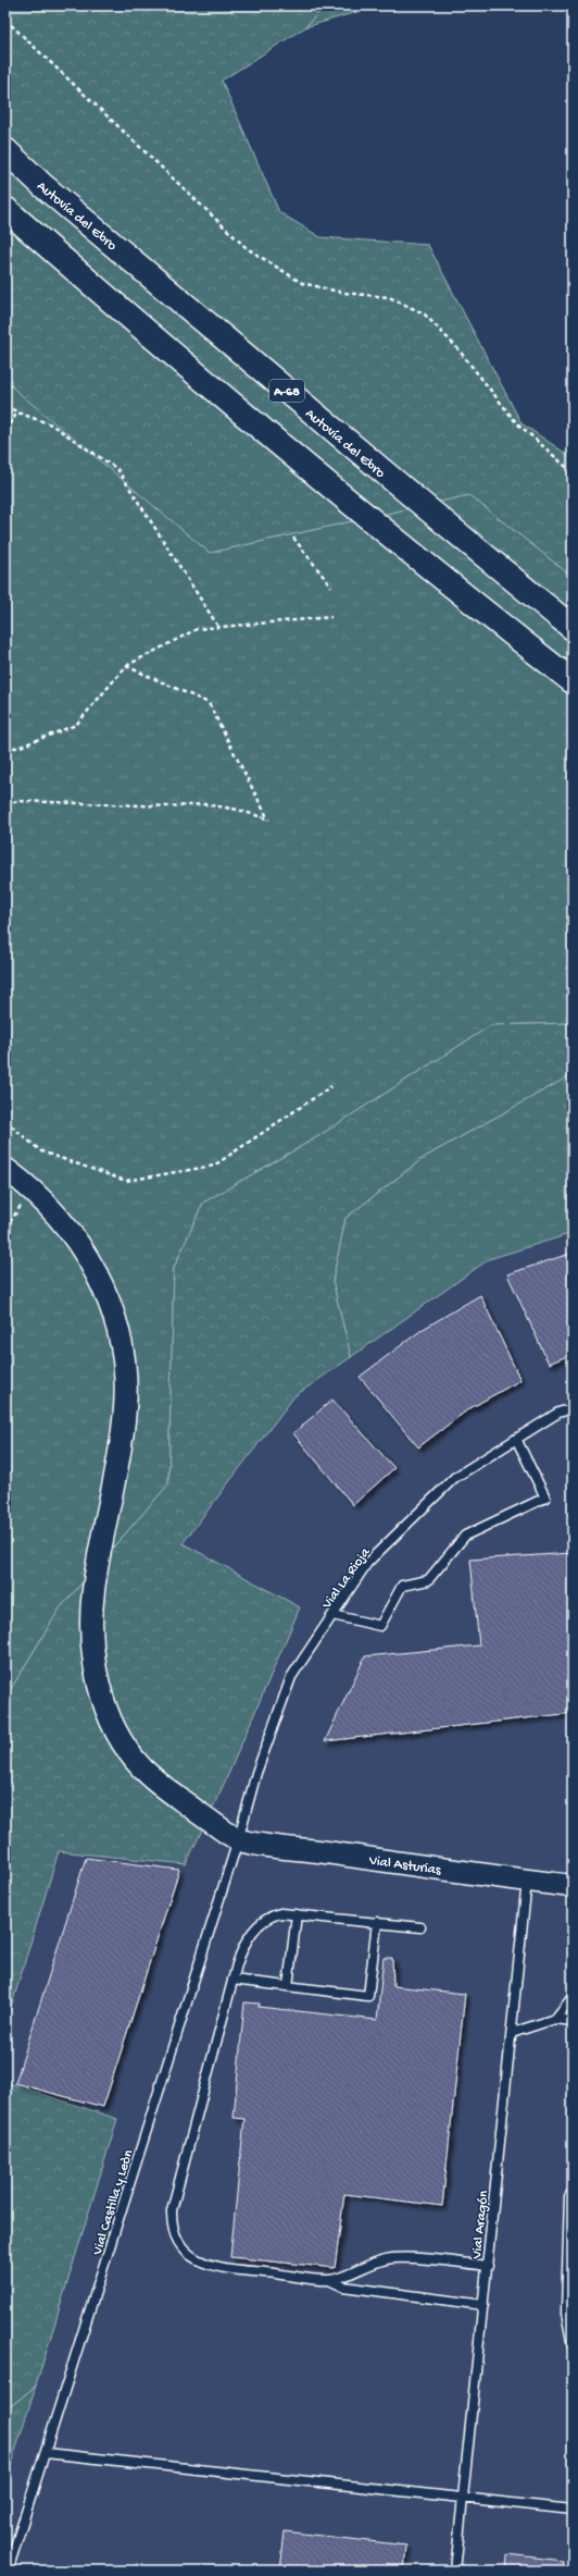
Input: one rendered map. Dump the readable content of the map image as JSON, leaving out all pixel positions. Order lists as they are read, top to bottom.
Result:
{
  "streets": {
    "highway": ["Autovía del Ebro", "A-68"],
    "street": ["Vial Asturias"],
    "lane": ["Vial La Rioja", "Vial Castilla y Leòn", "Vial Aragón"]
  },
  "crossings": [
    ["Vial La Rioja", "Vial Asturias"],
    ["Vial La Rioja", "Vial Castilla y Leòn"],
    ["Vial Asturias", "Vial Castilla y Leòn"],
    ["Vial Asturias", "Vial Aragón"]
  ]
}
